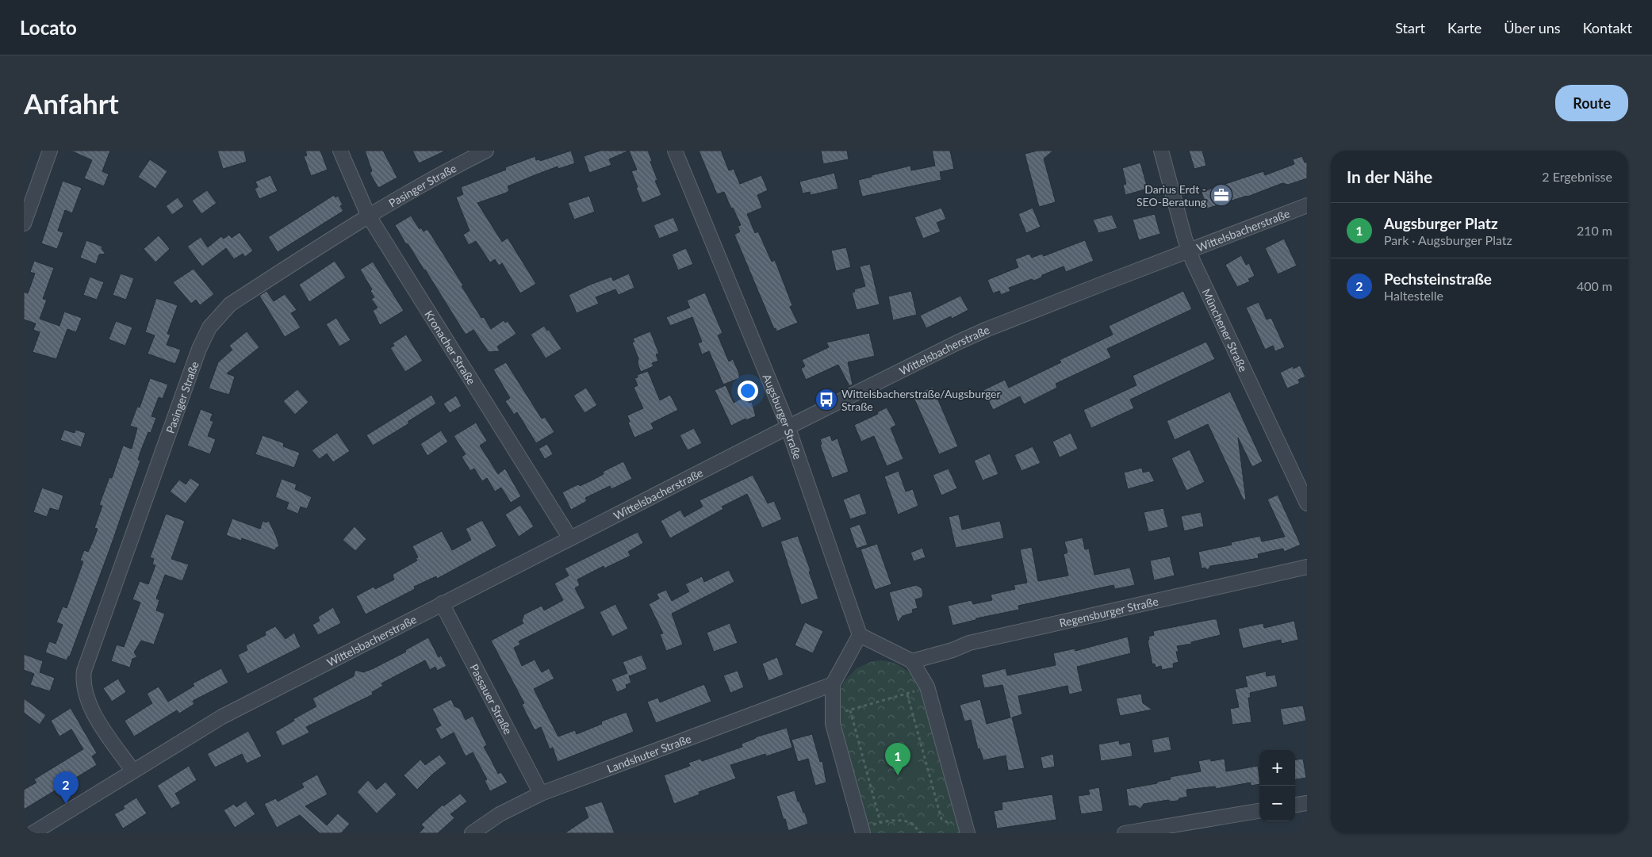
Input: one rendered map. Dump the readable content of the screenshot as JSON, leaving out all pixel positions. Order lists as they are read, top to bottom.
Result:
{
  "streets": {
    "street": [
      "Pasinger Straße",
      "Wittelsbacherstraße",
      "Münchener Straße",
      "Kronacher Straße",
      "Augsburger Straße",
      "Regensburger Straße",
      "Passauer Straße",
      "Landshuter Straße"
    ]
  },
  "crossings": [
    ["Pasinger Straße", "Wittelsbacherstraße"],
    ["Pasinger Straße", "Kronacher Straße"],
    ["Wittelsbacherstraße", "Münchener Straße"],
    ["Wittelsbacherstraße", "Kronacher Straße"],
    ["Wittelsbacherstraße", "Augsburger Straße"],
    ["Wittelsbacherstraße", "Passauer Straße"],
    ["Passauer Straße", "Landshuter Straße"]
  ],
  "places": {
    "office": ["Darius Erdt - SEO-Beratung"],
    "bus stop": ["Wittelsbacherstraße/Augsburger Straße"]
  },
  "page": {
    "header": "Locato",
    "nav": [
      "Start",
      "Karte",
      "Über uns",
      "Kontakt"
    ],
    "buttons": "Route",
    "title": "Anfahrt",
    "heading": ["In der Nähe", "2 Ergebnisse"],
    "list": [
      {
        "mark": "1",
        "name": "Augsburger Platz",
        "note": "Park · Augsburger Platz",
        "value": "210 m"
      },
      {
        "mark": "2",
        "name": "Pechsteinstraße",
        "note": "Haltestelle",
        "value": "400 m"
      }
    ],
    "pins": ["1", "2"],
    "map_buttons": ["+", "−"]
  }
}
